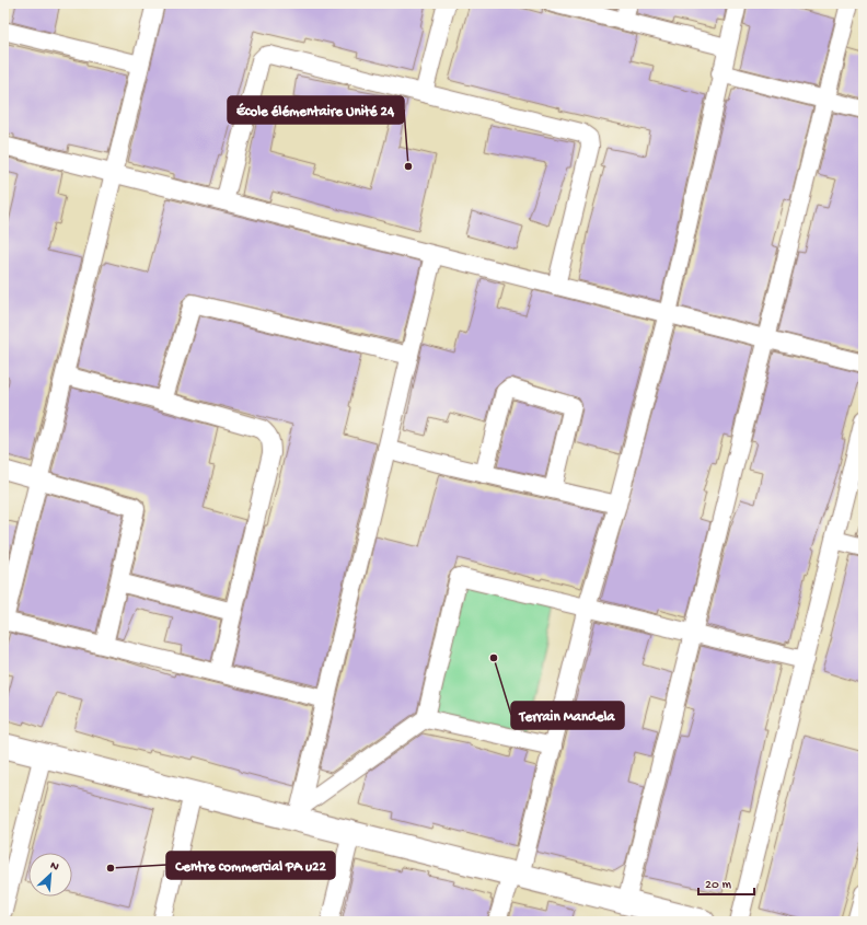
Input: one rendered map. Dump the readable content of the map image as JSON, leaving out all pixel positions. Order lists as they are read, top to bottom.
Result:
{
  "places": ["École élémentaire Unité 24", "Terrain Mandela", "Centre commercial PA u22"],
  "scale_bar": "20 m",
  "north": "top right"
}
